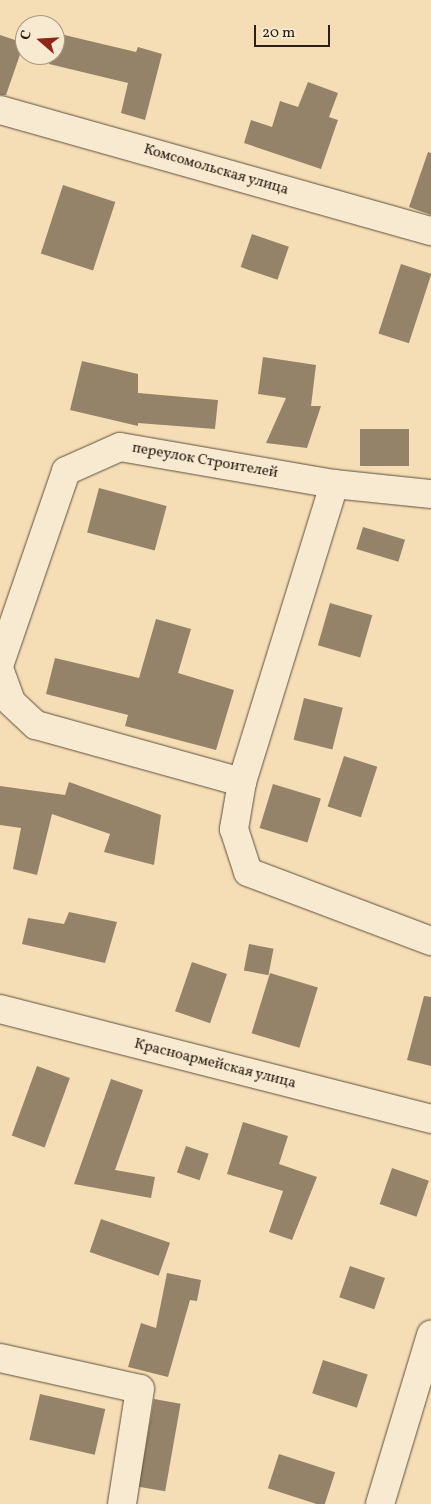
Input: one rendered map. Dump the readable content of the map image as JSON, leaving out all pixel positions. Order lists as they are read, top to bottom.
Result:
{
  "streets": {
    "street": ["Комсомольская улица", "переулок Строителей", "Красноармейская улица"]
  },
  "scale_bar": "20 m",
  "north": "left"
}
